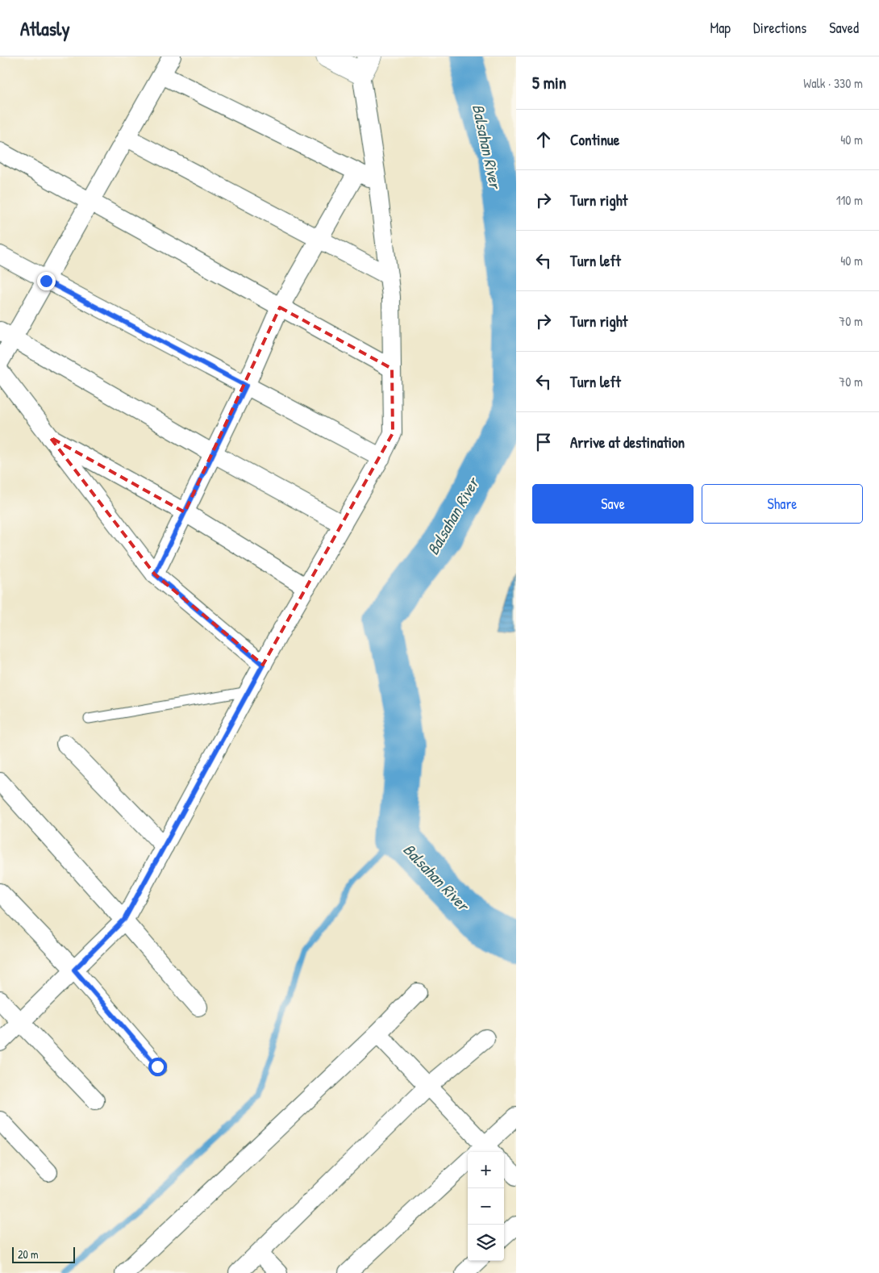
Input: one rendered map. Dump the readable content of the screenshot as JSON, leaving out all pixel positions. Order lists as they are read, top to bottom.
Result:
{
  "water": ["Balsahan River"],
  "scale_bar": "20 m",
  "page": {
    "header": "Atlasly",
    "nav": ["Map", "Directions", "Saved"],
    "heading": ["5 min", "Walk · 330 m"],
    "list": [
      ["Continue", "40 m"],
      ["Turn right", "110 m"],
      ["Turn left", "40 m"],
      ["Turn right", "70 m"],
      ["Turn left", "70 m"],
      "Arrive at destination"
    ],
    "buttons": ["Save", "Share"],
    "map_buttons": ["+", "−"],
    "scale": "20 m"
  }
}
